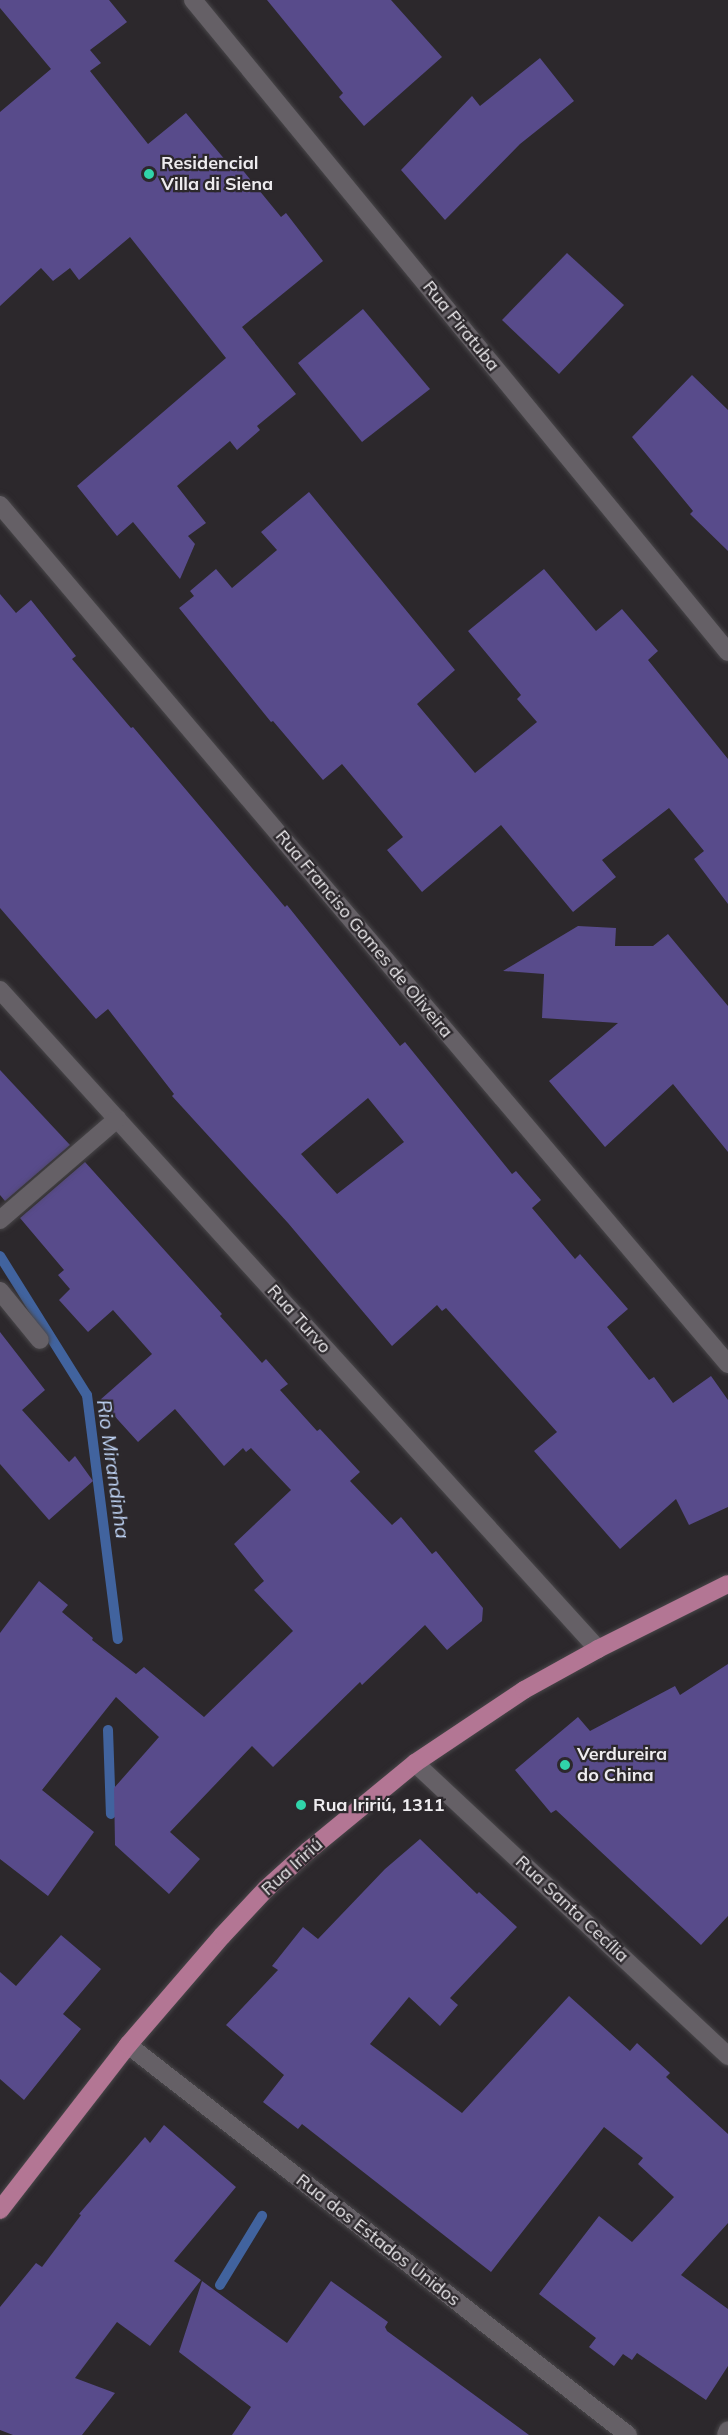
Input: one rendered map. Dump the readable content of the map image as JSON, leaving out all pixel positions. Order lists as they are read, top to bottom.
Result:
{
  "streets": {
    "main road": ["Rua Iririú"],
    "street": [
      "Rua Piratuba",
      "Rua Franciso Gomes de Oliveira",
      "Rua Turvo",
      "Rua Santa Cecília",
      "Rua dos Estados Unidos"
    ]
  },
  "crossings": [
    ["Rua Turvo", "Rua Iririú"],
    ["Rua Iririú", "Rua Santa Cecília"],
    ["Rua Iririú", "Rua dos Estados Unidos"]
  ],
  "water": ["Rio Mirandinha"],
  "places": ["Residencial Villa di Siena", "Verdureira do China", "Rua Iririú, 1311"]
}
